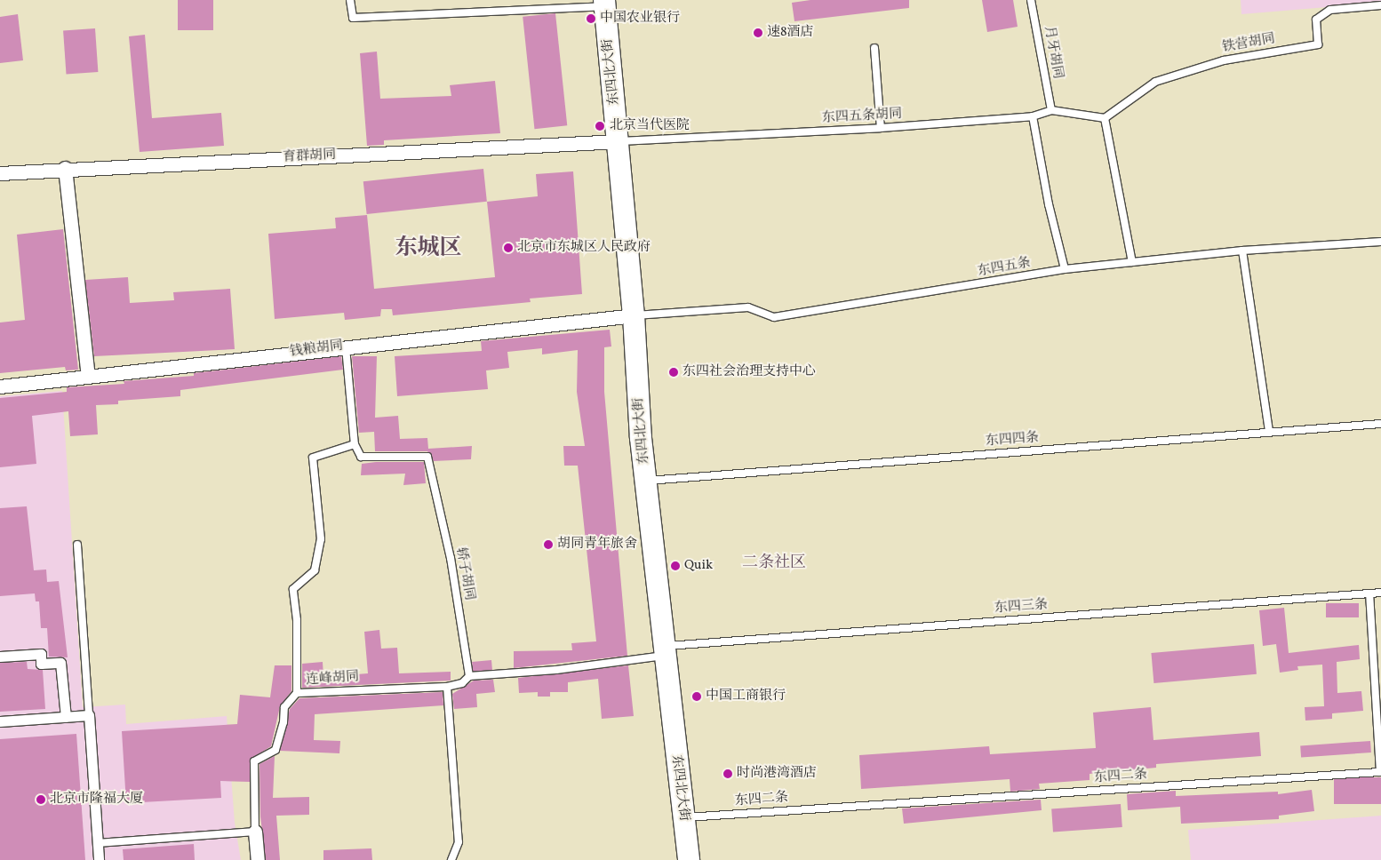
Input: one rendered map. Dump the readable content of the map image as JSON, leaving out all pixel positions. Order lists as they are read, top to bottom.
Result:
{
  "streets": {
    "main road": ["东四北大街"],
    "street": ["育群胡同", "钱粮胡同"],
    "lane": [
      "铁营胡同",
      "月牙胡同",
      "东四五条胡同",
      "东四五条",
      "东四四条",
      "轿子胡同",
      "东四三条",
      "连峰胡同",
      "东四二条"
    ]
  },
  "crossings": [
    ["铁营胡同", "东四五条胡同"],
    ["月牙胡同", "东四五条胡同"],
    ["东四北大街", "东四五条胡同"],
    ["东四北大街", "育群胡同"],
    ["东四北大街", "东四五条"],
    ["东四北大街", "钱粮胡同"],
    ["东四北大街", "东四四条"],
    ["东四北大街", "东四三条"],
    ["东四北大街", "东四二条"],
    ["东四五条胡同", "育群胡同"],
    ["东四五条", "钱粮胡同"],
    ["轿子胡同", "东四三条"],
    ["东四三条", "东四二条"]
  ],
  "districts": ["东城区", "二条社区"],
  "places": [
    "中国农业银行",
    "速8酒店",
    "北京当代医院",
    "北京市东城区人民政府",
    "东四社会治理支持中心",
    "胡同青年旅舍",
    "Quik",
    "中国工商银行",
    "时尚港湾酒店",
    "北京市隆福大厦"
  ]
}
